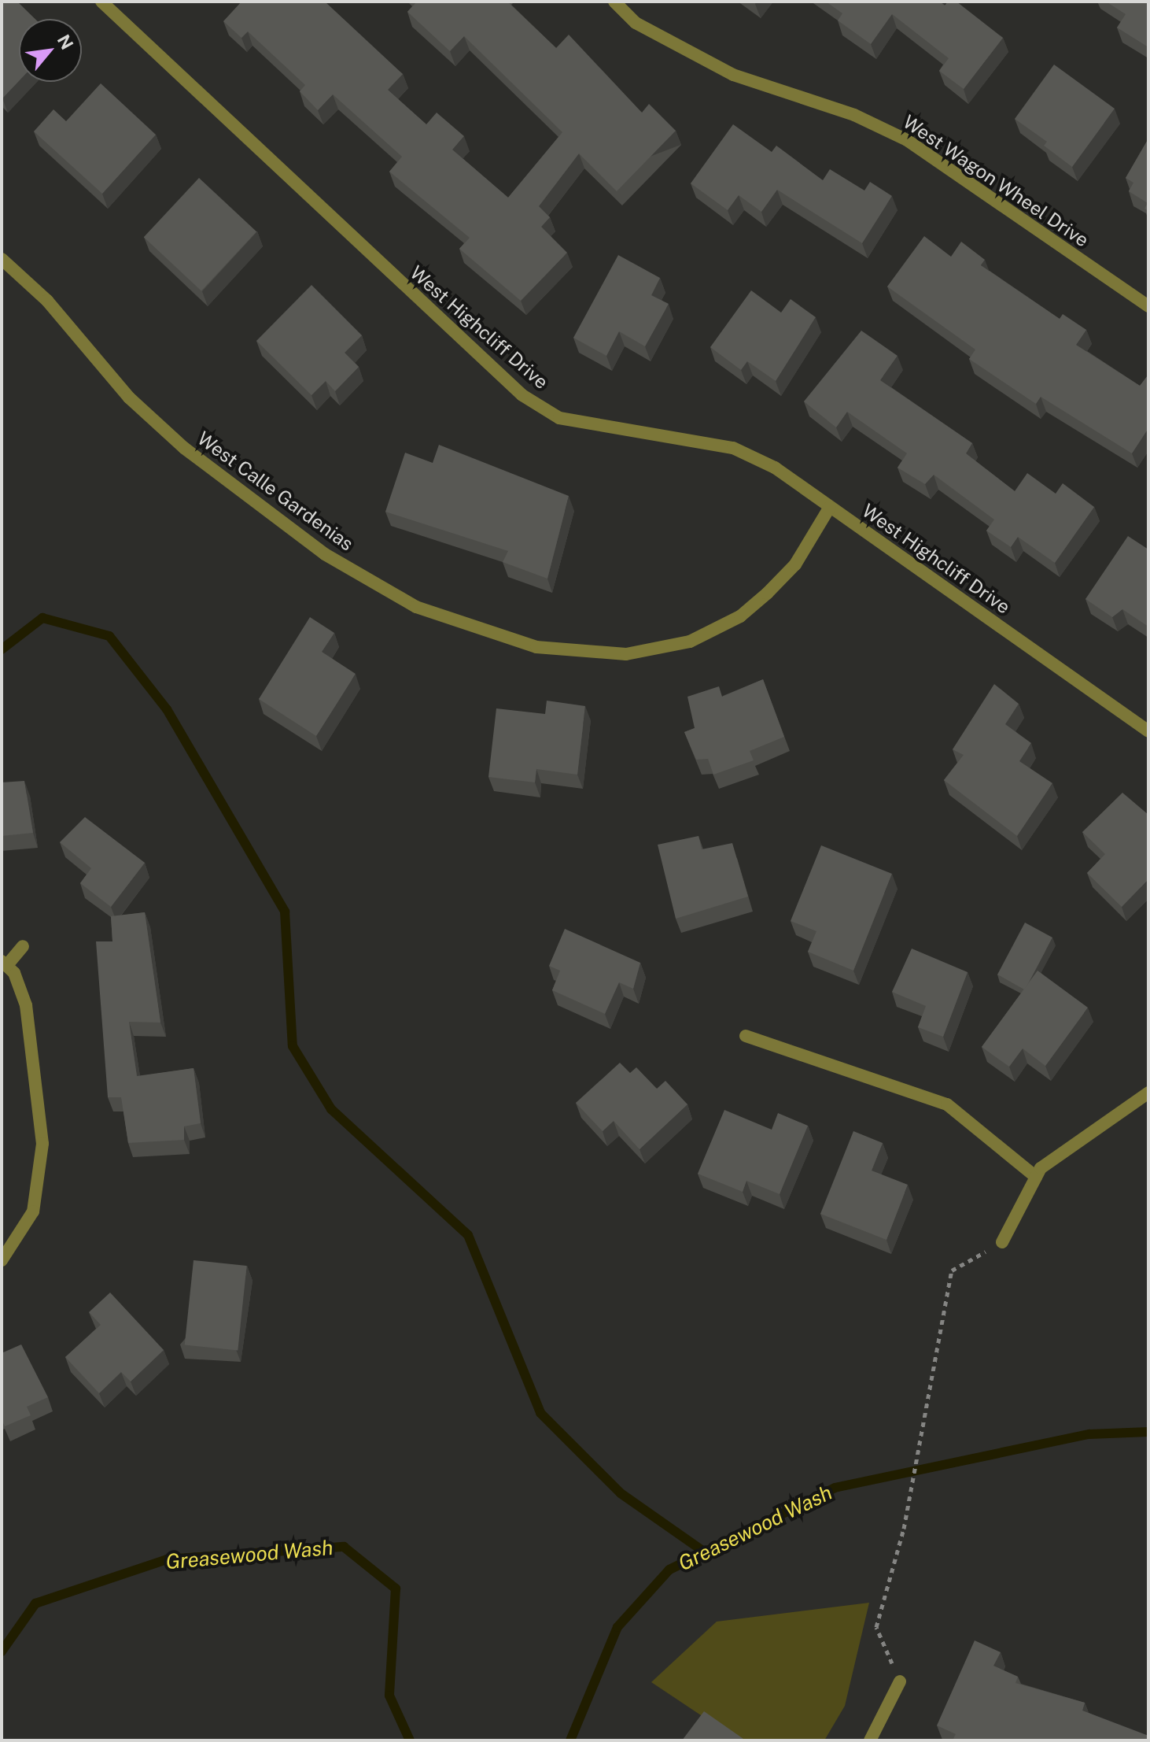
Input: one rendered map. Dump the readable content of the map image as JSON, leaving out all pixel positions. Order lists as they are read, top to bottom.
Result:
{
  "streets": {
    "street": ["West Wagon Wheel Drive", "West Highcliff Drive", "West Calle Gardenias"]
  },
  "crossings": [
    ["West Highcliff Drive", "West Calle Gardenias"]
  ],
  "water": ["Greasewood Wash"],
  "north": "top right"
}
